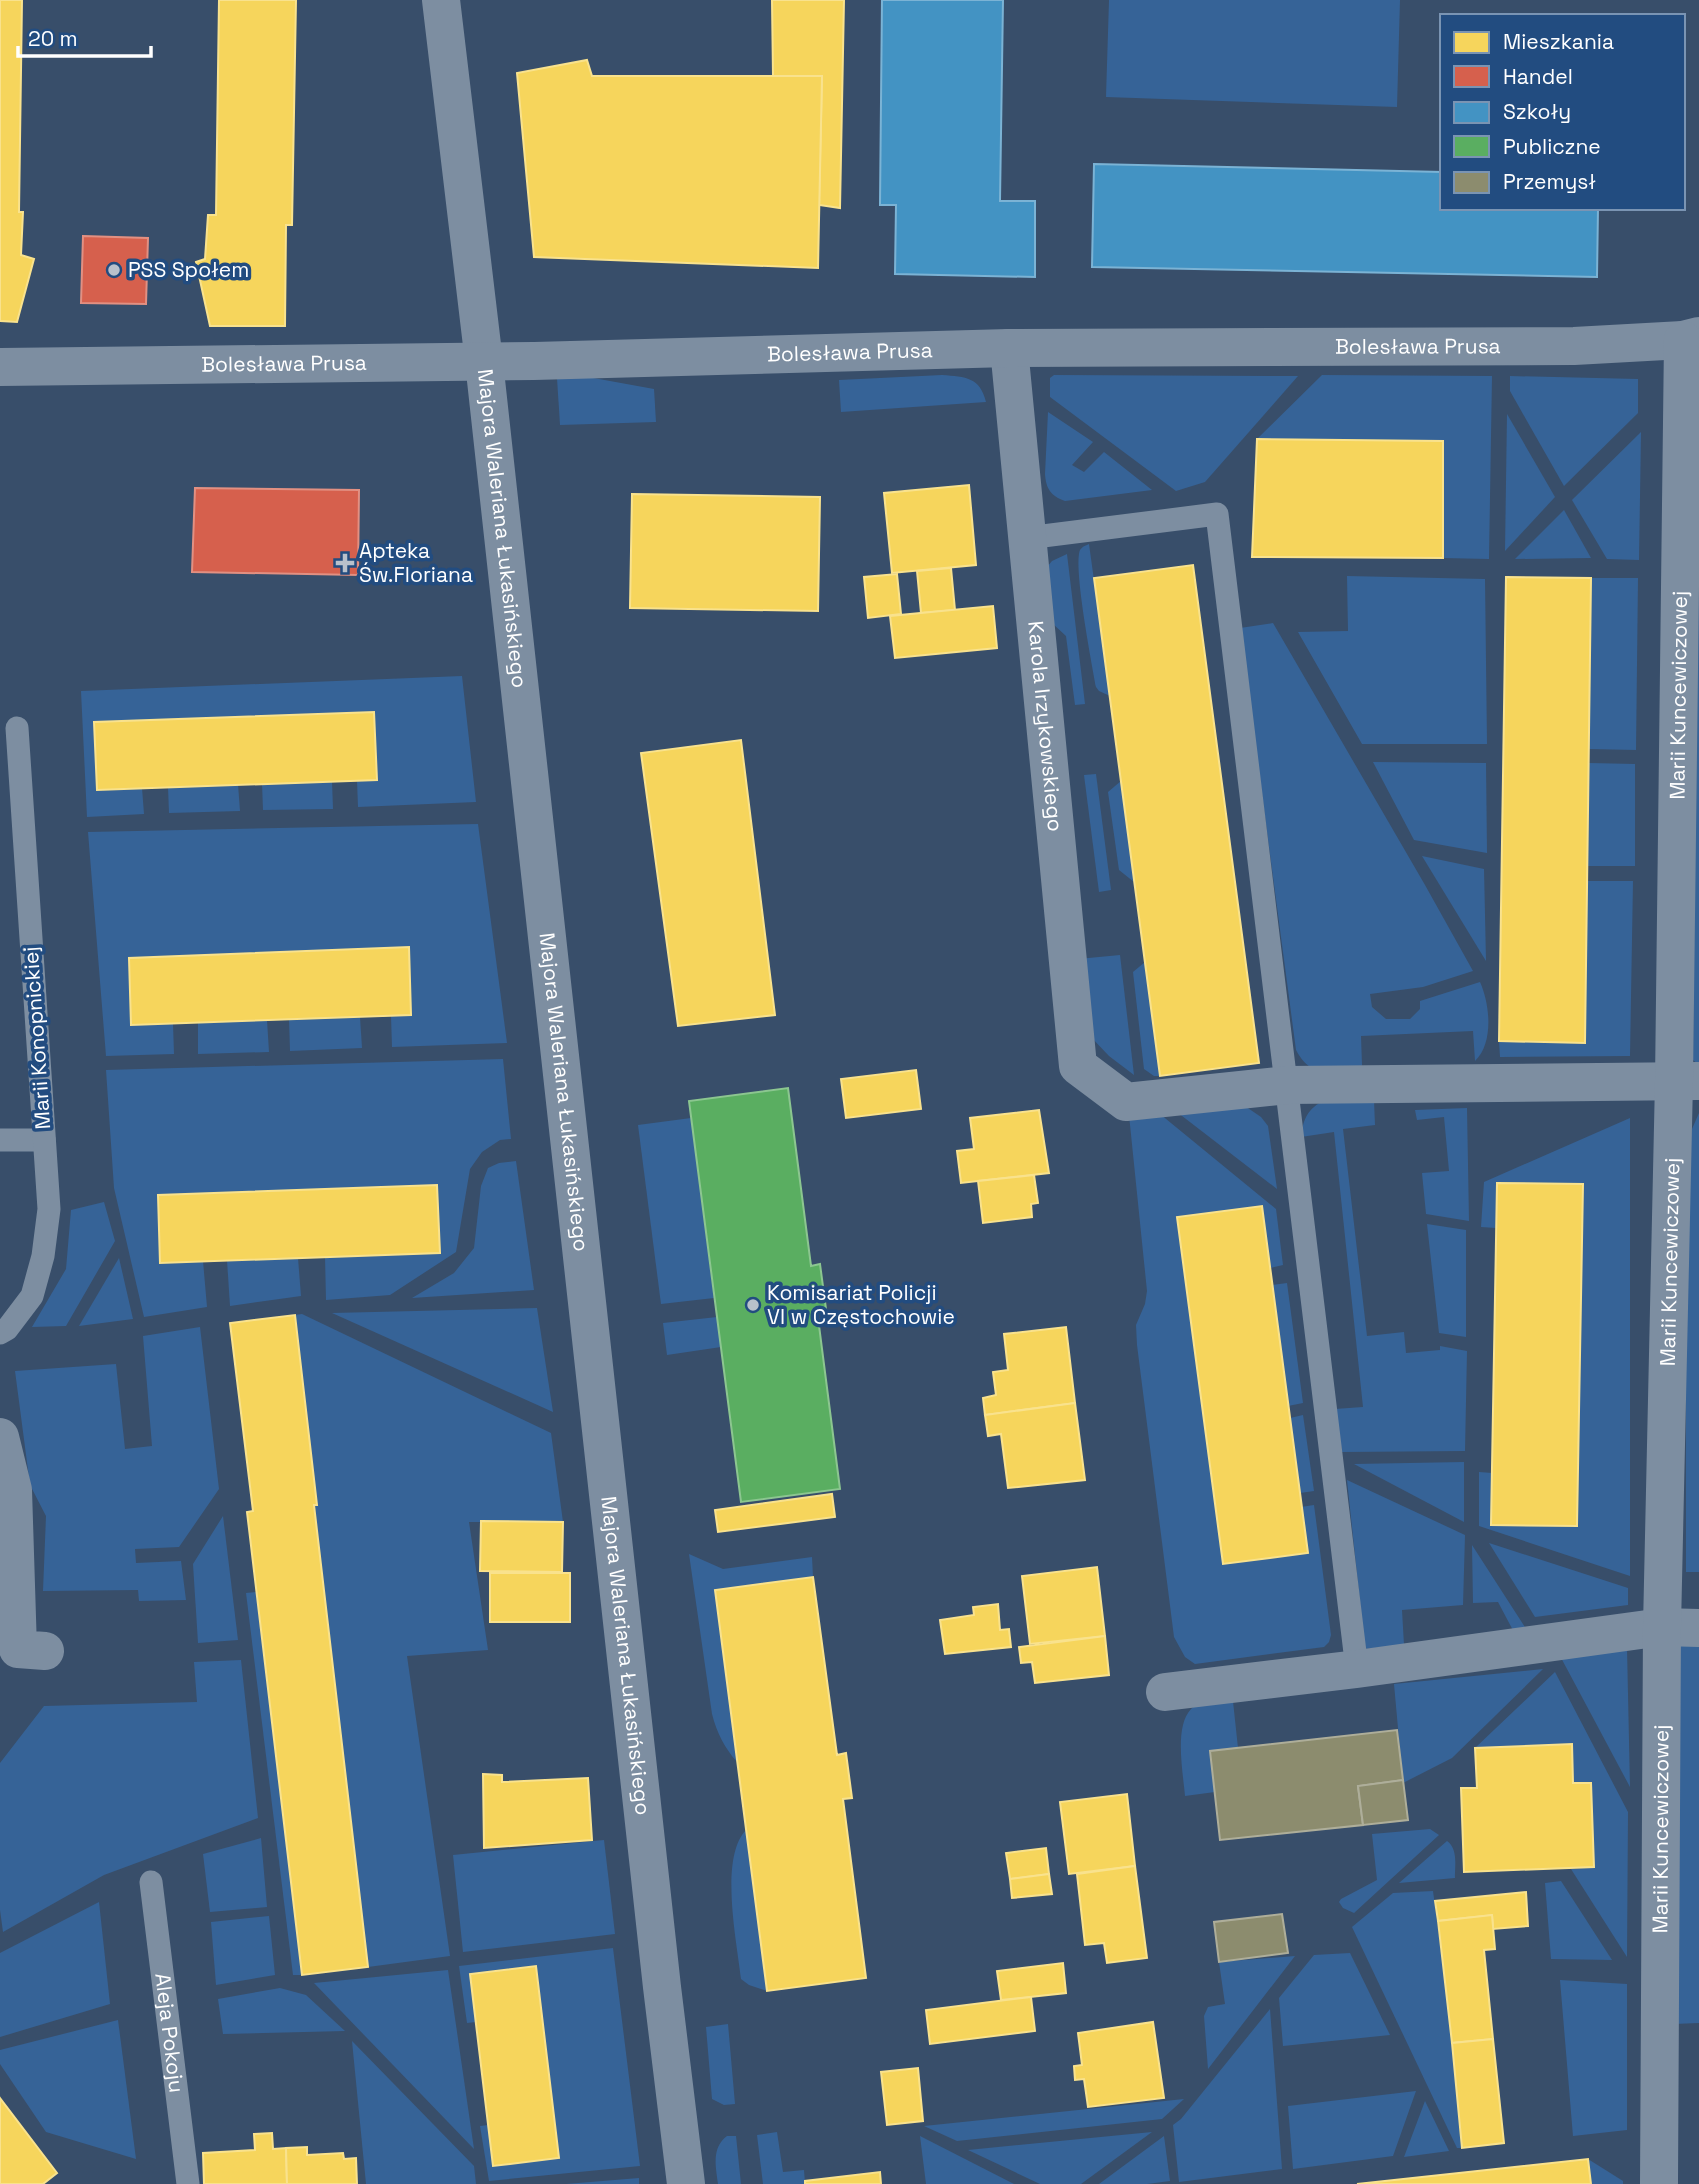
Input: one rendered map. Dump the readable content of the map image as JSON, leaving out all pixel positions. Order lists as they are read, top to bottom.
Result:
{
  "streets": {
    "street": [
      "Bolesława Prusa",
      "Majora Waleriana Łukasińskiego",
      "Marii Kuncewiczowej",
      "Karola Irzykowskiego"
    ],
    "lane": ["Marii Konopnickiej", "Aleja Pokoju"]
  },
  "crossings": [
    ["Bolesława Prusa", "Majora Waleriana Łukasińskiego"],
    ["Bolesława Prusa", "Marii Kuncewiczowej"],
    ["Bolesława Prusa", "Karola Irzykowskiego"],
    ["Marii Kuncewiczowej", "Karola Irzykowskiego"]
  ],
  "places": {
    "other": ["PSS Społem", "Komisariat Policji VI w Częstochowie"],
    "health": ["Apteka Św.Floriana"]
  },
  "legend": [
    "Mieszkania",
    "Handel",
    "Szkoły",
    "Publiczne",
    "Przemysł"
  ],
  "scale_bar": "20 m"
}
